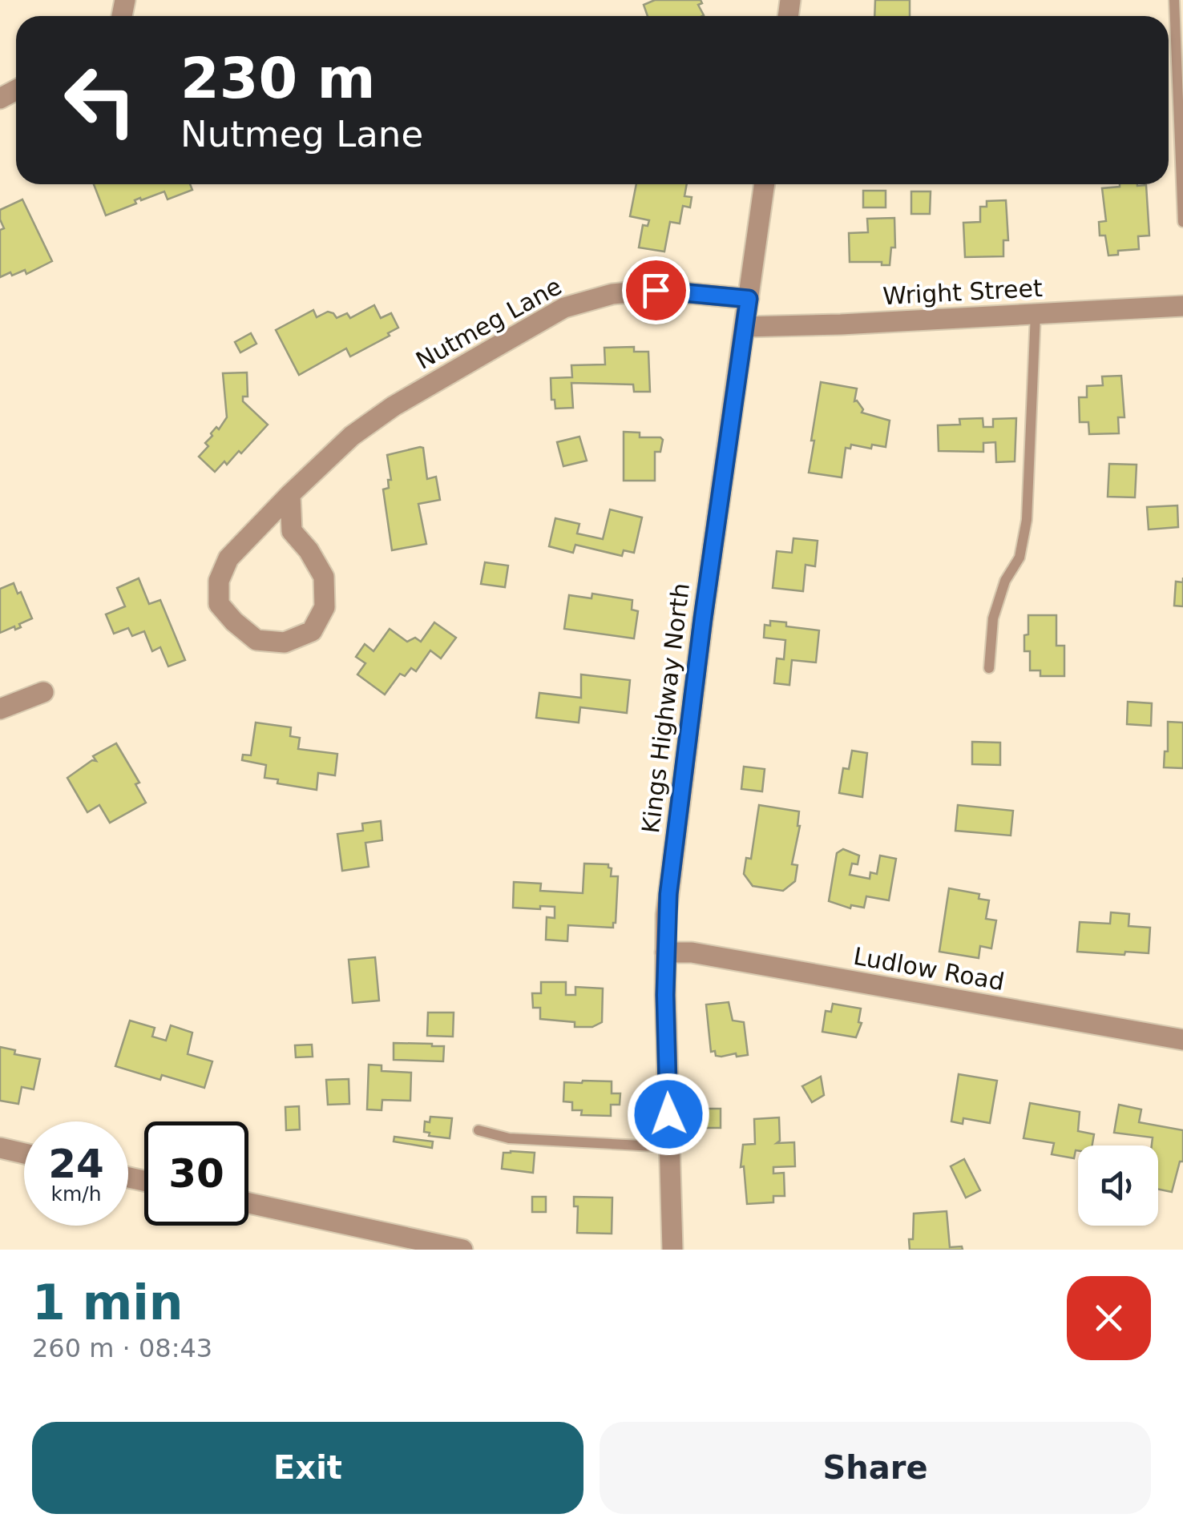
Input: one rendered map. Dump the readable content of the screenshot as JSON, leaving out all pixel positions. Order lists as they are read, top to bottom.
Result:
{
  "streets": {
    "street": [
      "Wright Street",
      "Nutmeg Lane",
      "Kings Highway North",
      "Ludlow Road"
    ]
  },
  "crossings": [
    ["Wright Street", "Kings Highway North"],
    ["Nutmeg Lane", "Kings Highway North"],
    ["Kings Highway North", "Ludlow Road"]
  ],
  "page": {
    "turn": ["230 m", "Nutmeg Lane"],
    "speed": "24 km/h",
    "limit": "30",
    "heading": ["1 min", "260 m · 08:43"],
    "buttons": ["Exit", "Share"]
  }
}
